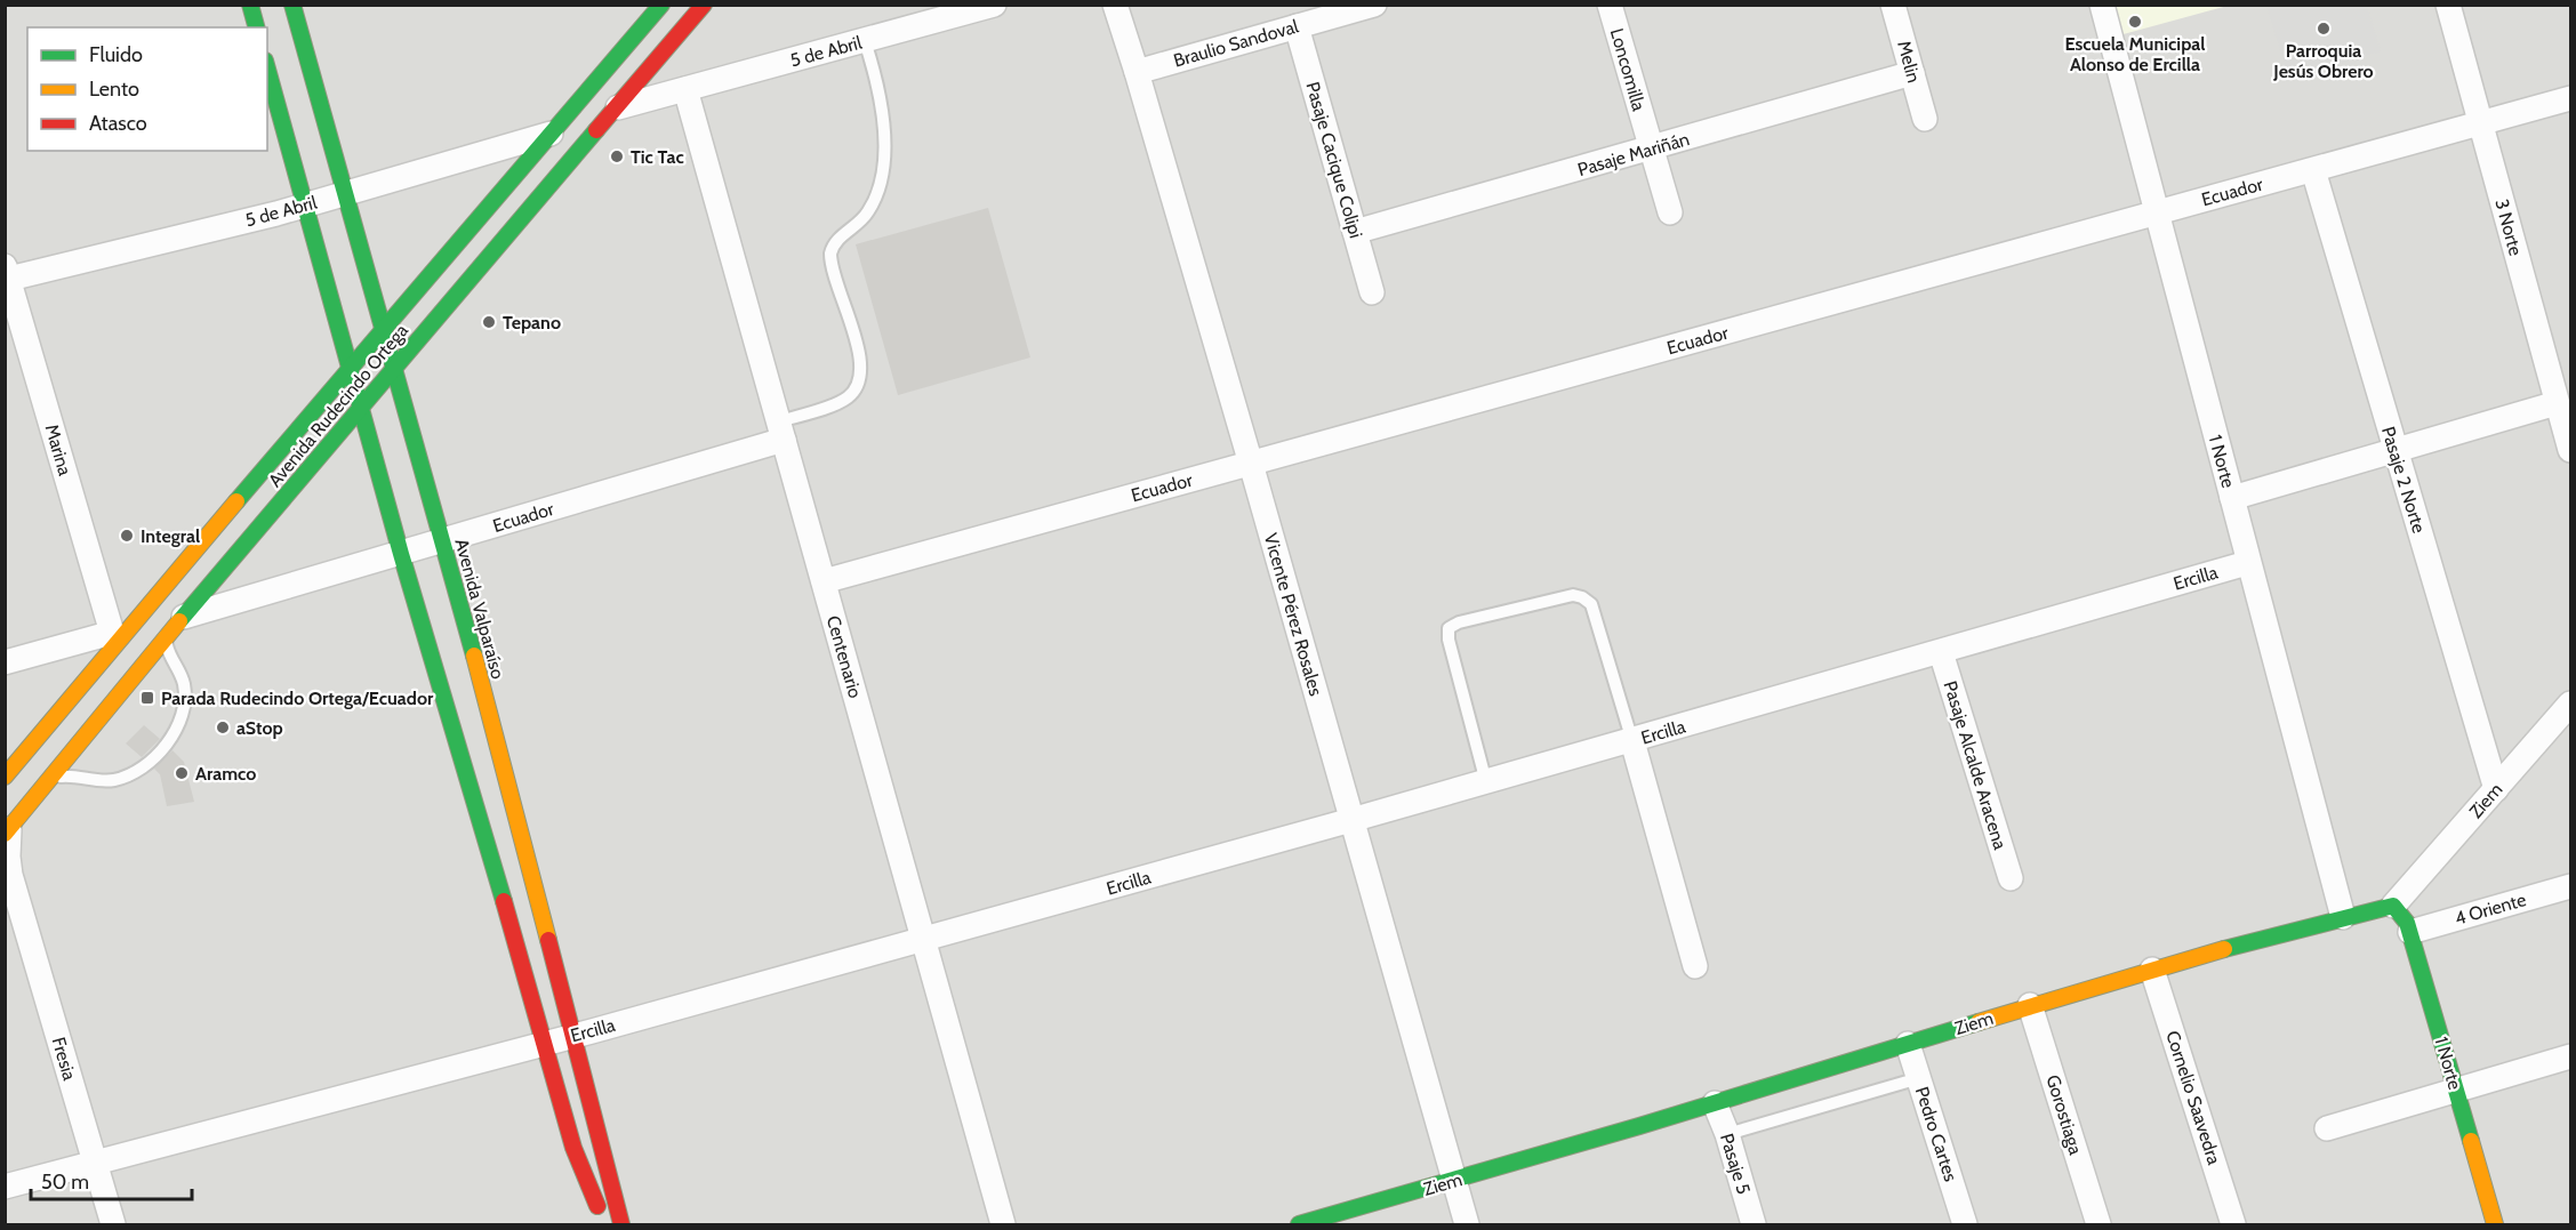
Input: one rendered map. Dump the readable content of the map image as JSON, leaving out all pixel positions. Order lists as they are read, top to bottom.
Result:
{
  "streets": {
    "main road": [
      "Avenida Rudecindo Ortega",
      "1 Norte",
      "Avenida Valparaíso",
      "Ziem"
    ],
    "street": [
      "Braulio Sandoval",
      "5 de Abril",
      "Melin",
      "Loncomilla",
      "Pasaje Mariñán",
      "Pasaje Cacique Colipi",
      "Ecuador",
      "3 Norte",
      "Marina",
      "Pasaje 2 Norte",
      "Ercilla",
      "Vicente Pérez Rosales",
      "Centenario",
      "Pasaje Alcalde Aracena",
      "4 Oriente",
      "Fresia",
      "Cornelio Saavedra",
      "Gorostiaga",
      "Pedro Cartes",
      "Pasaje 5"
    ]
  },
  "crossings": [
    ["Braulio Sandoval", "Pasaje Cacique Colipi"],
    ["Braulio Sandoval", "Vicente Pérez Rosales"],
    ["5 de Abril", "Avenida Rudecindo Ortega"],
    ["5 de Abril", "Marina"],
    ["5 de Abril", "Avenida Valparaíso"],
    ["5 de Abril", "Centenario"],
    ["Melin", "Pasaje Mariñán"],
    ["Loncomilla", "Pasaje Mariñán"],
    ["Pasaje Mariñán", "Pasaje Cacique Colipi"],
    ["Ecuador", "3 Norte"],
    ["Ecuador", "Avenida Rudecindo Ortega"],
    ["Ecuador", "1 Norte"],
    ["Ecuador", "Pasaje 2 Norte"],
    ["Ecuador", "Avenida Valparaíso"],
    ["Ecuador", "Vicente Pérez Rosales"],
    ["Ecuador", "Centenario"],
    ["Avenida Rudecindo Ortega", "Marina"],
    ["Avenida Rudecindo Ortega", "Avenida Valparaíso"],
    ["Avenida Rudecindo Ortega", "Fresia"],
    ["1 Norte", "Ercilla"],
    ["1 Norte", "Ziem"],
    ["1 Norte", "4 Oriente"],
    ["Pasaje 2 Norte", "Ziem"],
    ["Ercilla", "Avenida Valparaíso"],
    ["Ercilla", "Vicente Pérez Rosales"],
    ["Ercilla", "Centenario"],
    ["Ercilla", "Pasaje Alcalde Aracena"],
    ["Ercilla", "Fresia"],
    ["Vicente Pérez Rosales", "Ziem"],
    ["Ziem", "Cornelio Saavedra"],
    ["Ziem", "Gorostiaga"],
    ["Ziem", "Pedro Cartes"],
    ["Ziem", "Pasaje 5"]
  ],
  "places": {
    "other": [
      "Escuela Municipal Alonso de Ercilla",
      "Parroquia Jesús Obrero",
      "Tic Tac",
      "Tepano",
      "Integral",
      "aStop",
      "Aramco"
    ],
    "transit": ["Parada Rudecindo Ortega/Ecuador"]
  },
  "legend": ["Fluido", "Lento", "Atasco"],
  "scale_bar": "50 m"
}
